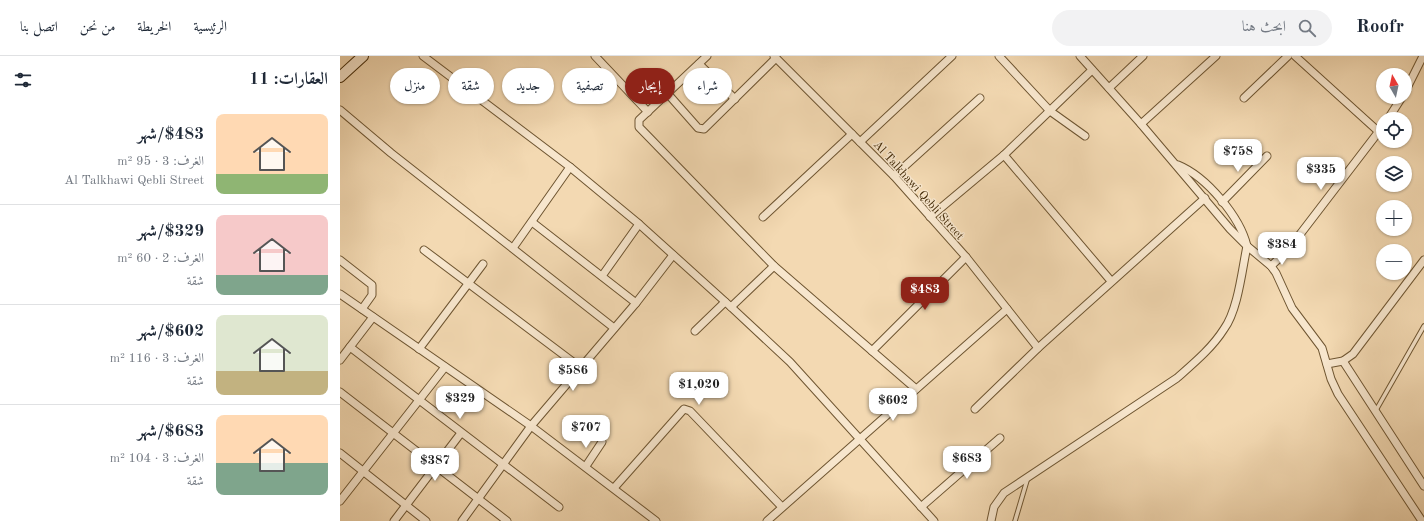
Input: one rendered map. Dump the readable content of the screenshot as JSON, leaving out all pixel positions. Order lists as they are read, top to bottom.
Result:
{
  "streets": {
    "street": ["Al Talkhawi Qebli Street"]
  },
  "north": "top",
  "page": {
    "header": "Roofr",
    "search": "ابحث هنا",
    "nav": [
      "الرئيسية",
      "الخريطة",
      "من نحن",
      "اتصل بنا"
    ],
    "heading": "العقارات: 11",
    "map_buttons": ["+", "−"],
    "chip": [
      "شراء",
      "إيجار",
      "تصفية",
      "جديد",
      "شقة",
      "منزل"
    ],
    "list": [
      {
        "name": "$483/شهر",
        "note": "الغرف: 3 · 95 m² · Al Talkhawi Qebli Street"
      },
      {
        "name": "$329/شهر",
        "note": "الغرف: 2 · 60 m² · شقة"
      },
      {
        "name": "$602/شهر",
        "note": "الغرف: 3 · 116 m² · شقة"
      },
      {
        "name": "$683/شهر",
        "note": "الغرف: 3 · 104 m² · شقة"
      }
    ],
    "price": [
      "$758",
      "$335",
      "$384",
      "$483",
      "$586",
      "$1,020",
      "$329",
      "$602",
      "$707",
      "$683",
      "$387"
    ]
  }
}
